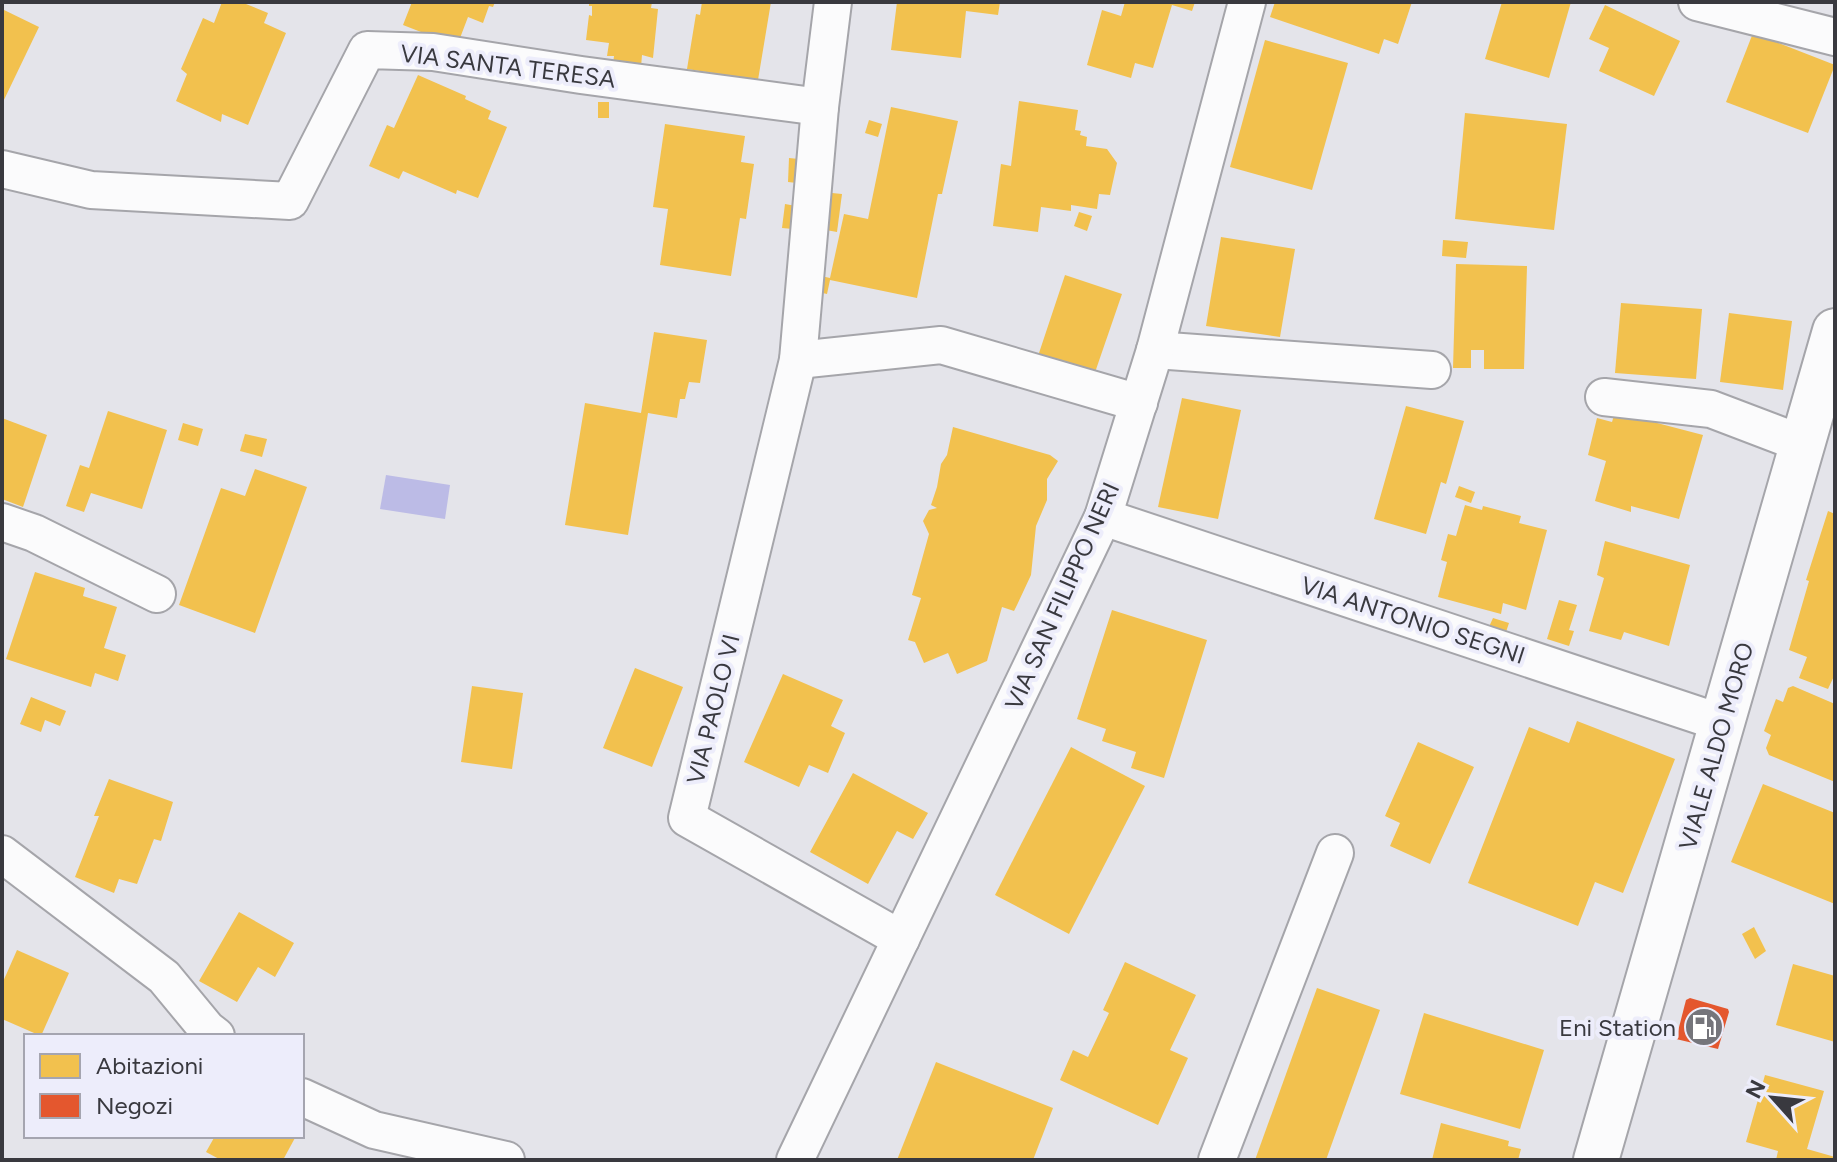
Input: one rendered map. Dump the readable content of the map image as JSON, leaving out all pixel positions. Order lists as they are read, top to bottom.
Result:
{
  "streets": {
    "main road": ["VIALE ALDO MORO"],
    "street": [
      "VIA SANTA TERESA",
      "VIA SAN FILIPPO NERI",
      "VIA ANTONIO SEGNI",
      "VIA PAOLO VI"
    ]
  },
  "crossings": [
    ["VIA SANTA TERESA", "VIA PAOLO VI"],
    ["VIA SAN FILIPPO NERI", "VIA ANTONIO SEGNI"],
    ["VIA SAN FILIPPO NERI", "VIA PAOLO VI"],
    ["VIA ANTONIO SEGNI", "VIALE ALDO MORO"]
  ],
  "places": {
    "fuel station": ["Eni Station"]
  },
  "legend": ["Abitazioni", "Negozi"],
  "north": "top left"
}
